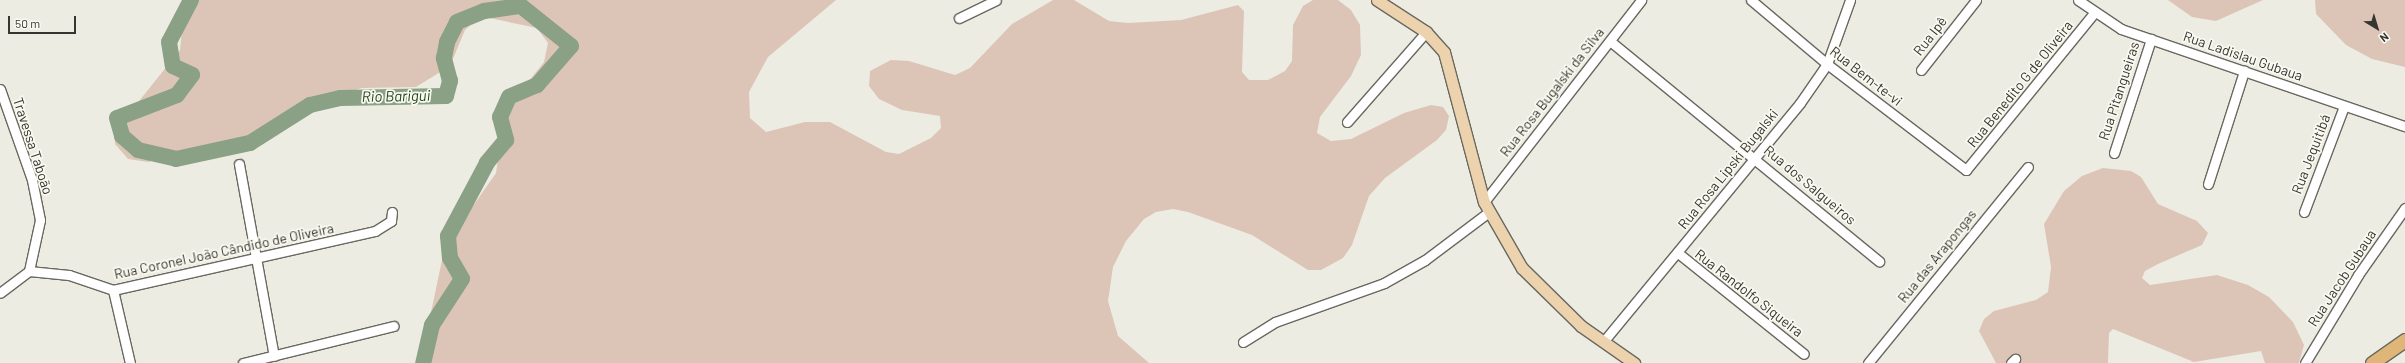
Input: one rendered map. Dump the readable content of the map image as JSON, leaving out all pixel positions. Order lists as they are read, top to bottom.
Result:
{
  "streets": {
    "street": [
      "Rua Ipê",
      "Rua Ladislau Gubaua",
      "Rua Bem-te-vi",
      "Rua Benedito G de Oliveira",
      "Rua Pitangueiras",
      "Rua Rosa Bugalski da Silva",
      "Travessa Taboão",
      "Rua Jequitibá",
      "Rua Rosa Lipski Bugalski",
      "Rua dos Salgueiros",
      "Rua Coronel João Cândido de Oliveira",
      "Rua das Arapongas",
      "Rua Jacob Gubaua",
      "Rua Randolfo Siqueira"
    ]
  },
  "crossings": [
    ["Rua Ladislau Gubaua", "Rua Benedito G de Oliveira"],
    ["Rua Ladislau Gubaua", "Rua Pitangueiras"],
    ["Rua Ladislau Gubaua", "Rua Jequitibá"],
    ["Rua Bem-te-vi", "Rua Benedito G de Oliveira"],
    ["Rua Bem-te-vi", "Rua Rosa Lipski Bugalski"],
    ["Rua Rosa Bugalski da Silva", "Rua dos Salgueiros"],
    ["Travessa Taboão", "Rua Coronel João Cândido de Oliveira"],
    ["Rua Rosa Lipski Bugalski", "Rua dos Salgueiros"],
    ["Rua Rosa Lipski Bugalski", "Rua Randolfo Siqueira"]
  ],
  "water": ["Rio Barigui"],
  "scale_bar": "50 m",
  "north": "bottom right"
}
